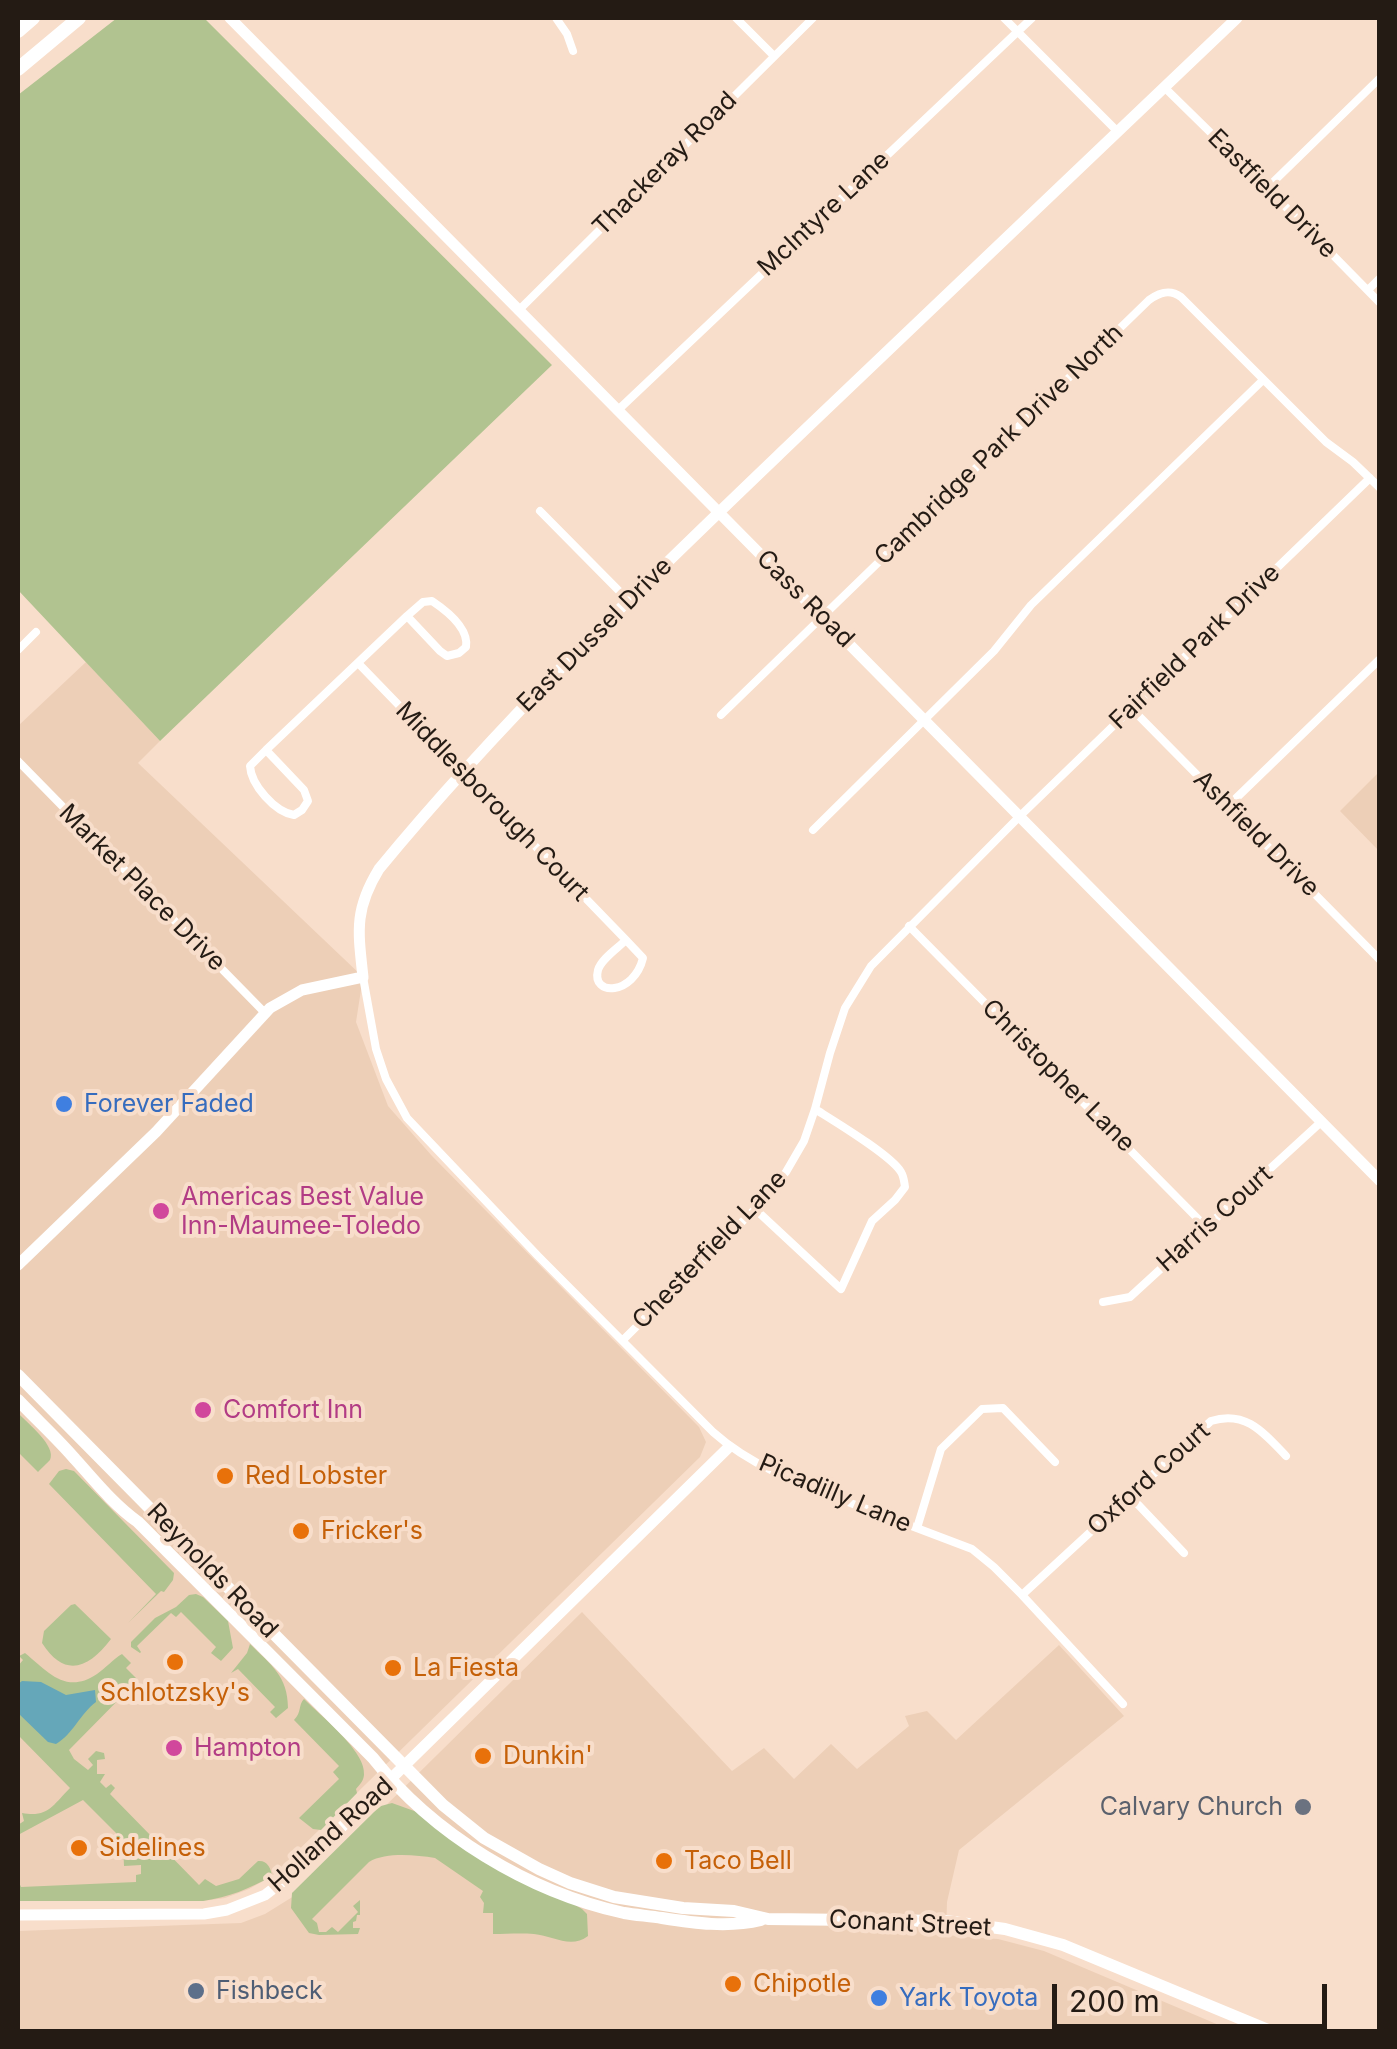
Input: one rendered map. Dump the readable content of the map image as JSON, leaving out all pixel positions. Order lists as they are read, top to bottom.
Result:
{
  "streets": {
    "main road": ["Reynolds Road", "Conant Street"],
    "street": [
      "Thackeray Road",
      "Eastfield Drive",
      "McIntyre Lane",
      "Cambridge Park Drive North",
      "Cass Road",
      "East Dussel Drive",
      "Fairfield Park Drive",
      "Middlesborough Court",
      "Ashfield Drive",
      "Market Place Drive",
      "Christopher Lane",
      "Harris Court",
      "Chesterfield Lane",
      "Oxford Court",
      "Picadilly Lane",
      "Holland Road"
    ]
  },
  "crossings": [
    ["Thackeray Road", "Cass Road"],
    ["Eastfield Drive", "East Dussel Drive"],
    ["McIntyre Lane", "Cass Road"],
    ["Cambridge Park Drive North", "Cass Road"],
    ["Cass Road", "East Dussel Drive"],
    ["Cass Road", "Fairfield Park Drive"],
    ["Cass Road", "Harris Court"],
    ["Cass Road", "Chesterfield Lane"],
    ["East Dussel Drive", "Middlesborough Court"],
    ["East Dussel Drive", "Picadilly Lane"],
    ["Fairfield Park Drive", "Ashfield Drive"],
    ["Fairfield Park Drive", "Chesterfield Lane"],
    ["Christopher Lane", "Harris Court"],
    ["Christopher Lane", "Chesterfield Lane"],
    ["Chesterfield Lane", "Picadilly Lane"],
    ["Oxford Court", "Picadilly Lane"],
    ["Reynolds Road", "Holland Road"],
    ["Reynolds Road", "Conant Street"],
    ["Holland Road", "Conant Street"]
  ],
  "places": [
    "Forever Faded",
    "Americas Best Value Inn-Maumee-Toledo",
    "Comfort Inn",
    "Red Lobster",
    "Fricker's",
    "Schlotzsky's",
    "La Fiesta",
    "Hampton",
    "Dunkin'",
    "Calvary Church",
    "Sidelines",
    "Taco Bell",
    "Chipotle",
    "Fishbeck",
    "Yark Toyota"
  ],
  "scale_bar": "200 m"
}
